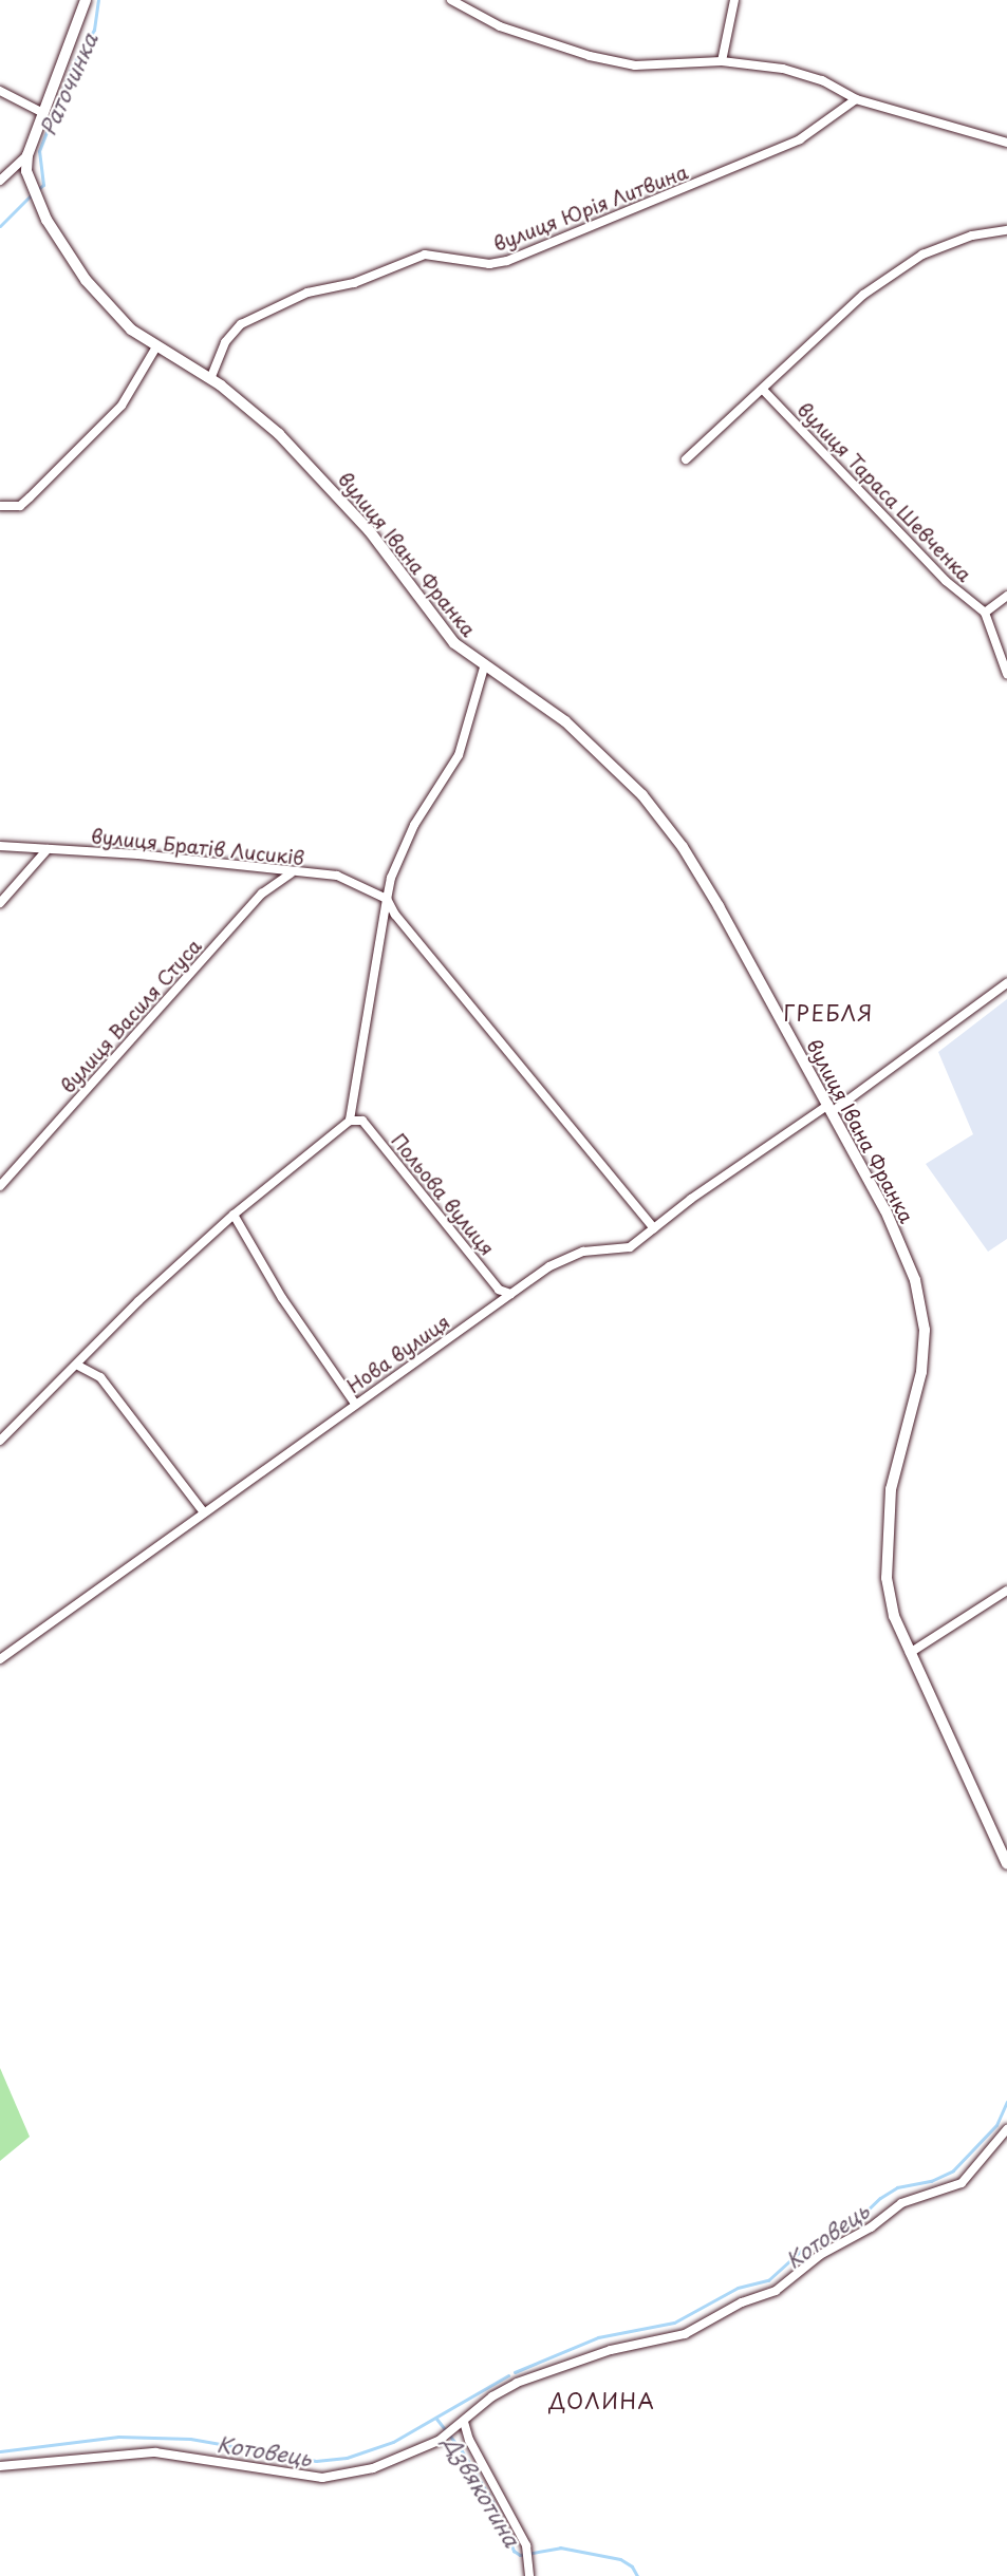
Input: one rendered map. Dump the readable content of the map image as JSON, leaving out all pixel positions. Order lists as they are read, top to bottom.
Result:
{
  "streets": {
    "main road": ["вулиця Івана Франка"],
    "street": [
      "вулиця Юрія Литвина",
      "вулиця Тараса Шевченка",
      "вулиця Братів Лисиків",
      "вулиця Василя Стуса",
      "Польова вулиця",
      "Нова вулиця"
    ]
  },
  "crossings": [
    ["вулиця Юрія Литвина", "вулиця Івана Франка"],
    ["вулиця Івана Франка", "Нова вулиця"],
    ["вулиця Братів Лисиків", "вулиця Василя Стуса"],
    ["Польова вулиця", "Нова вулиця"]
  ],
  "districts": ["ГРЕБЛЯ", "ДОЛИНА"],
  "water": ["Раточинка", "Котовець", "Дзвякотина"]
}
